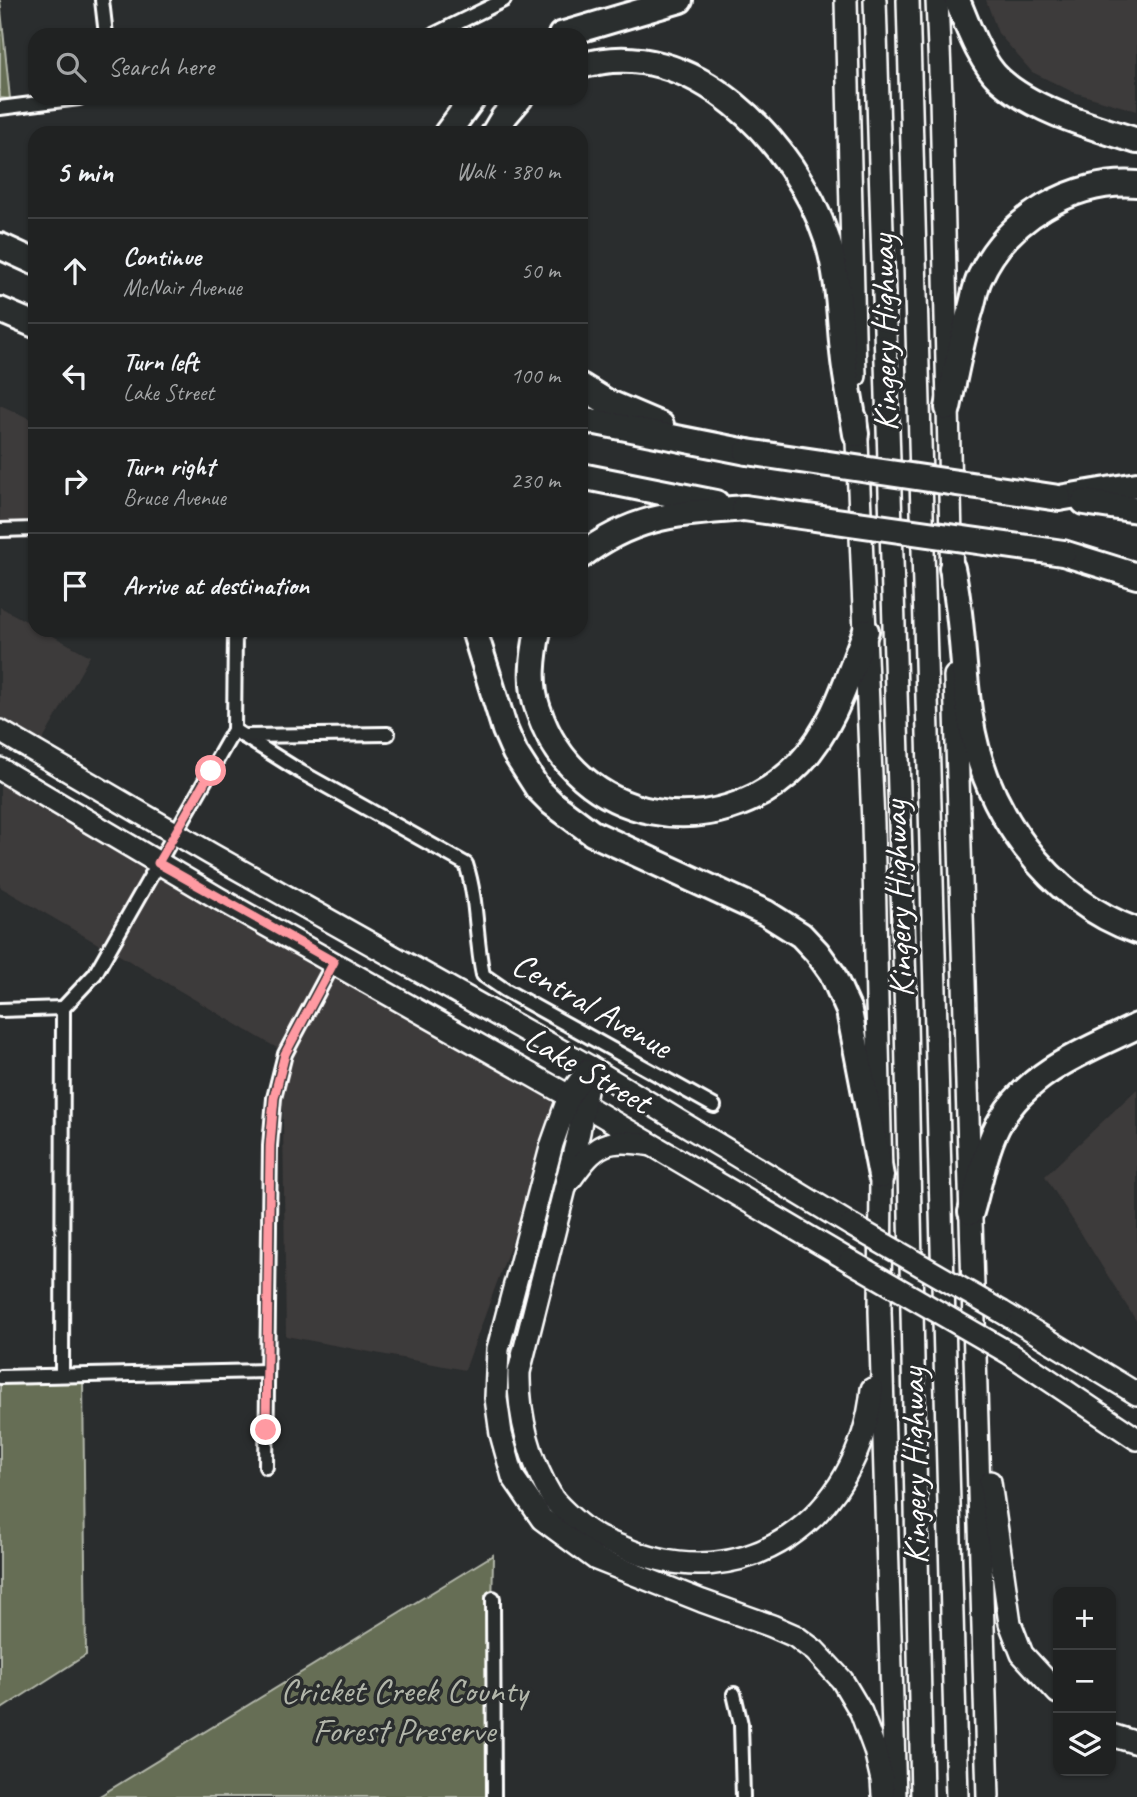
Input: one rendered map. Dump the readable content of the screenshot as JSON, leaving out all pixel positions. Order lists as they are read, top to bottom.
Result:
{
  "streets": {
    "main road": ["Kingery Highway", "Lake Street"],
    "street": ["Central Avenue"]
  },
  "parks": ["Cricket Creek County Forest Preserve"],
  "page": {
    "search": "Search here",
    "heading": ["5 min", "Walk · 380 m"],
    "list": [
      ["Continue", "McNair Avenue", "50 m"],
      ["Turn left", "Lake Street", "100 m"],
      ["Turn right", "Bruce Avenue", "230 m"],
      "Arrive at destination"
    ],
    "map_buttons": ["+", "−"]
  }
}
